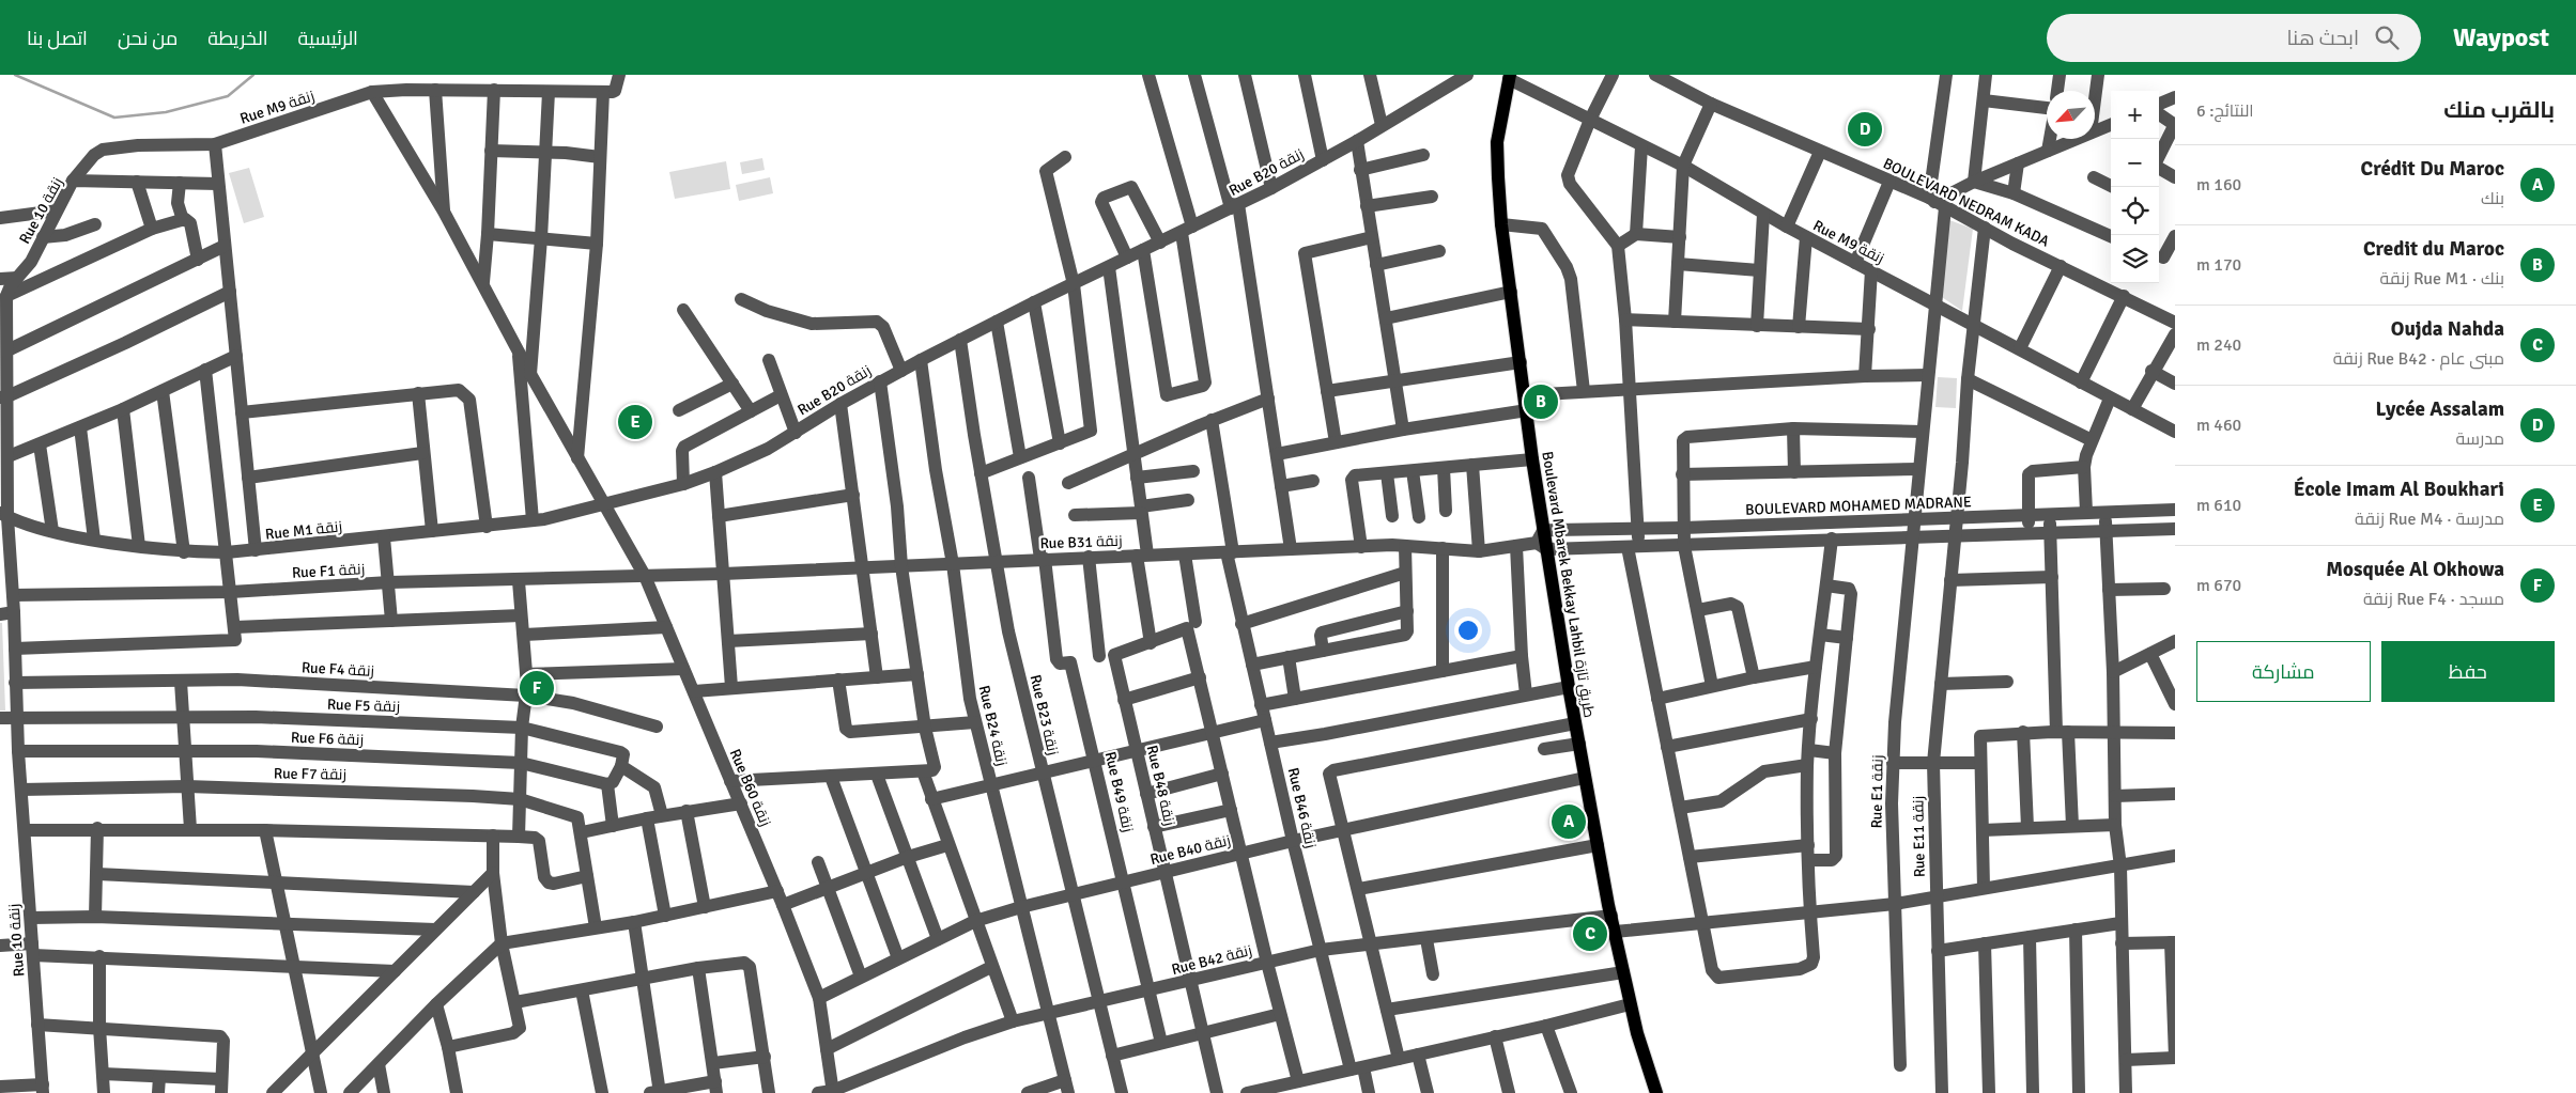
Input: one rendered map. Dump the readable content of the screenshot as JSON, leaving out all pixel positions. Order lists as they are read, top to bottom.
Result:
{
  "streets": {
    "main road": ["Boulevard Mbarek Bekkay Lahbil طريق تازة"],
    "street": [
      "Rue M9 زنقة",
      "Rue B20 زنقة",
      "BOULEVARD NEDRAM KADA",
      "Rue 10 زنقة",
      "BOULEVARD MOHAMED MADRANE",
      "Rue M1 زنقة",
      "Rue B31 زنقة",
      "Rue F1 زنقة",
      "Rue F4 زنقة",
      "Rue F5 زنقة",
      "Rue B23 زنقة",
      "Rue B24 زنقة",
      "Rue F6 زنقة",
      "Rue F7 زنقة",
      "Rue B48 زنقة",
      "Rue B60 زنقة",
      "Rue B49 زنقة",
      "Rue E1 زنقة",
      "Rue B46 زنقة",
      "Rue E11 زنقة",
      "Rue B40 زنقة",
      "Rue B42 زنقة"
    ]
  },
  "crossings": [
    ["Rue M9 زنقة", "Rue 10 زنقة"],
    ["Rue M9 زنقة", "Boulevard Mbarek Bekkay Lahbil طريق تازة"],
    ["Rue M9 زنقة", "Rue B60 زنقة"],
    ["Rue M9 زنقة", "Rue E1 زنقة"],
    ["Rue M9 زنقة", "Rue E11 زنقة"],
    ["Rue B20 زنقة", "Rue M1 زنقة"],
    ["Rue B20 زنقة", "Rue B23 زنقة"],
    ["Rue B20 زنقة", "Rue B24 زنقة"],
    ["Rue B20 زنقة", "Rue B60 زنقة"],
    ["BOULEVARD NEDRAM KADA", "Rue E1 زنقة"],
    ["BOULEVARD NEDRAM KADA", "Rue E11 زنقة"],
    ["Rue 10 زنقة", "Rue M1 زنقة"],
    ["Rue 10 زنقة", "Rue F1 زنقة"],
    ["Rue 10 زنقة", "Rue F4 زنقة"],
    ["Rue 10 زنقة", "Rue F5 زنقة"],
    ["Rue 10 زنقة", "Rue F6 زنقة"],
    ["Rue 10 زنقة", "Rue F7 زنقة"],
    ["BOULEVARD MOHAMED MADRANE", "Rue B31 زنقة"],
    ["BOULEVARD MOHAMED MADRANE", "Boulevard Mbarek Bekkay Lahbil طريق تازة"],
    ["BOULEVARD MOHAMED MADRANE", "Rue E1 زنقة"],
    ["BOULEVARD MOHAMED MADRANE", "Rue E11 زنقة"],
    ["Rue M1 زنقة", "Rue B60 زنقة"],
    ["Rue B31 زنقة", "Rue F1 زنقة"],
    ["Rue B31 زنقة", "Boulevard Mbarek Bekkay Lahbil طريق تازة"],
    ["Rue B31 زنقة", "Rue B23 زنقة"],
    ["Rue B31 زنقة", "Rue B24 زنقة"],
    ["Rue B31 زنقة", "Rue B60 زنقة"],
    ["Rue B31 زنقة", "Rue B49 زنقة"],
    ["Rue B31 زنقة", "Rue B46 زنقة"],
    ["Rue F1 زنقة", "Rue B60 زنقة"],
    ["Boulevard Mbarek Bekkay Lahbil طريق تازة", "Rue E11 زنقة"],
    ["Boulevard Mbarek Bekkay Lahbil طريق تازة", "Rue B40 زنقة"],
    ["Boulevard Mbarek Bekkay Lahbil طريق تازة", "Rue B42 زنقة"],
    ["Rue B23 زنقة", "Rue B40 زنقة"],
    ["Rue B23 زنقة", "Rue B42 زنقة"],
    ["Rue B24 زنقة", "Rue B40 زنقة"],
    ["Rue B24 زنقة", "Rue B42 زنقة"],
    ["Rue B48 زنقة", "Rue B40 زنقة"],
    ["Rue B48 زنقة", "Rue B42 زنقة"],
    ["Rue B60 زنقة", "Rue B40 زنقة"],
    ["Rue B60 زنقة", "Rue B42 زنقة"],
    ["Rue B49 زنقة", "Rue B40 زنقة"],
    ["Rue B49 زنقة", "Rue B42 زنقة"],
    ["Rue E1 زنقة", "Rue E11 زنقة"],
    ["Rue B46 زنقة", "Rue B40 زنقة"],
    ["Rue B46 زنقة", "Rue B42 زنقة"]
  ],
  "north": "bottom left",
  "page": {
    "header": "Waypost",
    "search": "ابحث هنا",
    "nav": [
      "الرئيسية",
      "الخريطة",
      "من نحن",
      "اتصل بنا"
    ],
    "heading": ["بالقرب منك", "النتائج: 6"],
    "map_buttons": ["+", "−"],
    "pins": [
      "D",
      "B",
      "E",
      "F",
      "A",
      "C"
    ],
    "list": [
      {
        "mark": "A",
        "name": "Crédit Du Maroc",
        "note": "بنك",
        "value": "160 m"
      },
      {
        "mark": "B",
        "name": "Credit du Maroc",
        "note": "بنك · Rue M1 زنقة",
        "value": "170 m"
      },
      {
        "mark": "C",
        "name": "Oujda Nahda",
        "note": "مبنى عام · Rue B42 زنقة",
        "value": "240 m"
      },
      {
        "mark": "D",
        "name": "Lycée Assalam",
        "note": "مدرسة",
        "value": "460 m"
      },
      {
        "mark": "E",
        "name": "École Imam Al Boukhari",
        "note": "مدرسة · Rue M4 زنقة",
        "value": "610 m"
      },
      {
        "mark": "F",
        "name": "Mosquée Al Okhowa",
        "note": "مسجد · Rue F4 زنقة",
        "value": "670 m"
      }
    ],
    "buttons": ["حفظ", "مشاركة"]
  }
}
